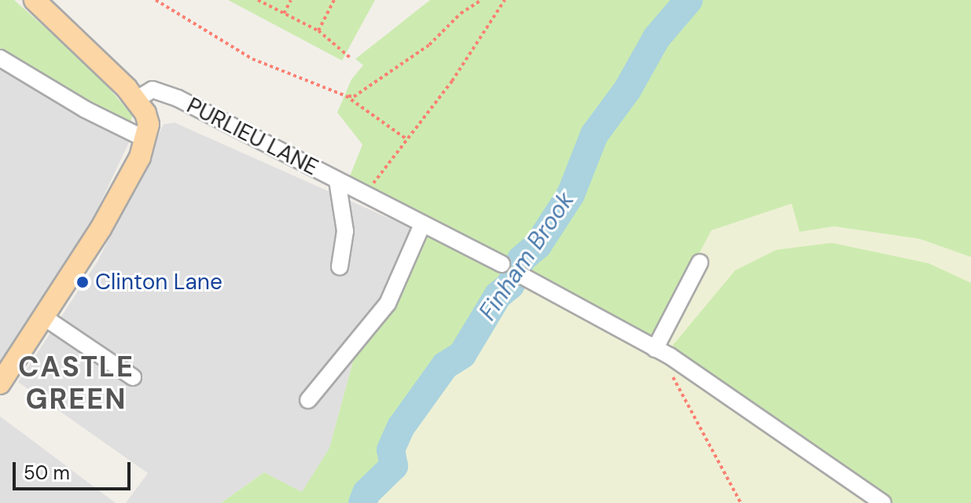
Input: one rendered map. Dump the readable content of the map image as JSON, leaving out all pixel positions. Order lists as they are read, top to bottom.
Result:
{
  "streets": {
    "street": ["PURLIEU LANE"]
  },
  "districts": ["CASTLE GREEN"],
  "water": ["Finham Brook"],
  "places": ["Clinton Lane"],
  "scale_bar": "50 m"
}
